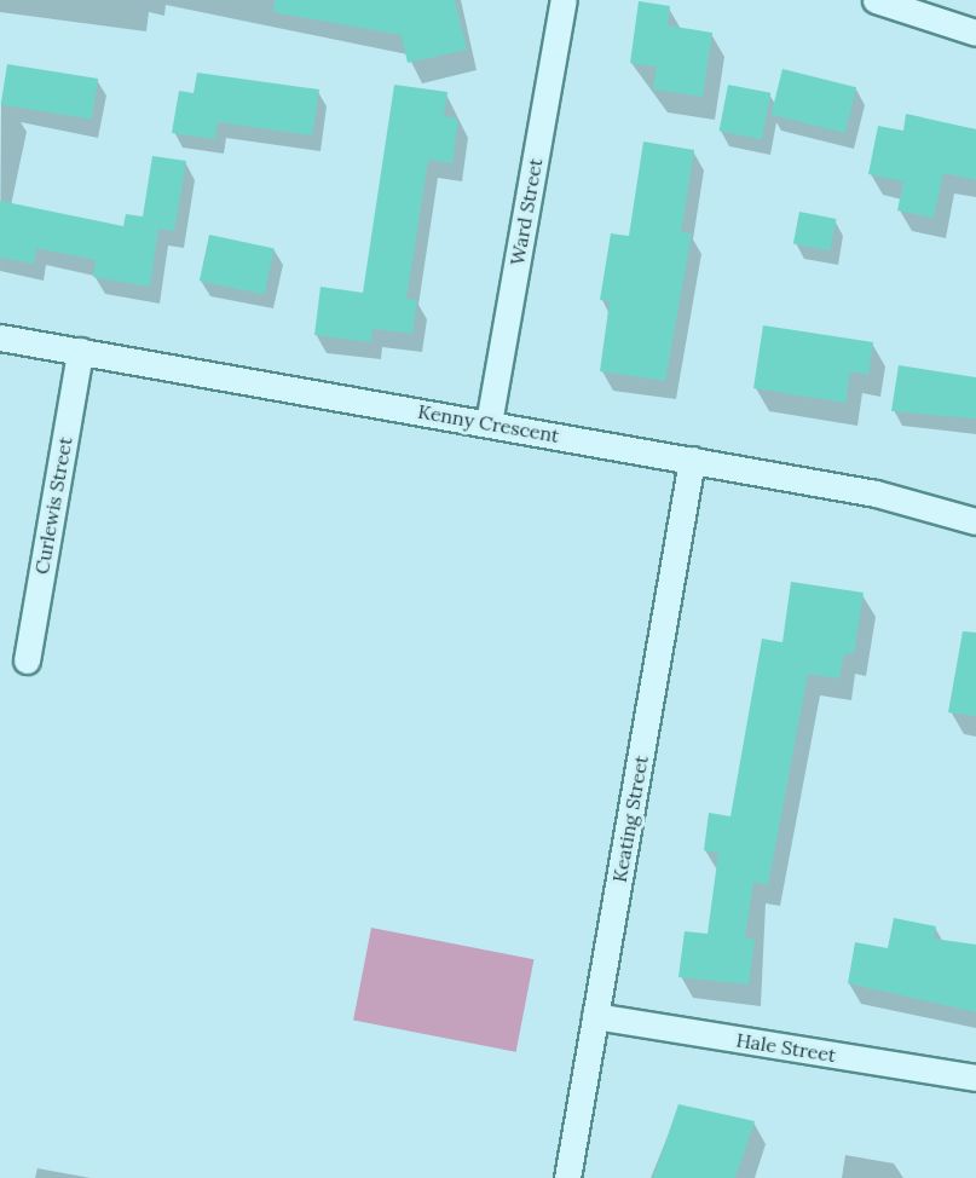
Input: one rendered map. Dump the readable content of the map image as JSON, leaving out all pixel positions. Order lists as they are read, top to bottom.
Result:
{
  "streets": {
    "street": [
      "Ward Street",
      "Kenny Crescent",
      "Curlewis Street",
      "Keating Street",
      "Hale Street"
    ]
  },
  "crossings": [
    ["Ward Street", "Kenny Crescent"],
    ["Kenny Crescent", "Curlewis Street"],
    ["Kenny Crescent", "Keating Street"],
    ["Keating Street", "Hale Street"]
  ]
}
